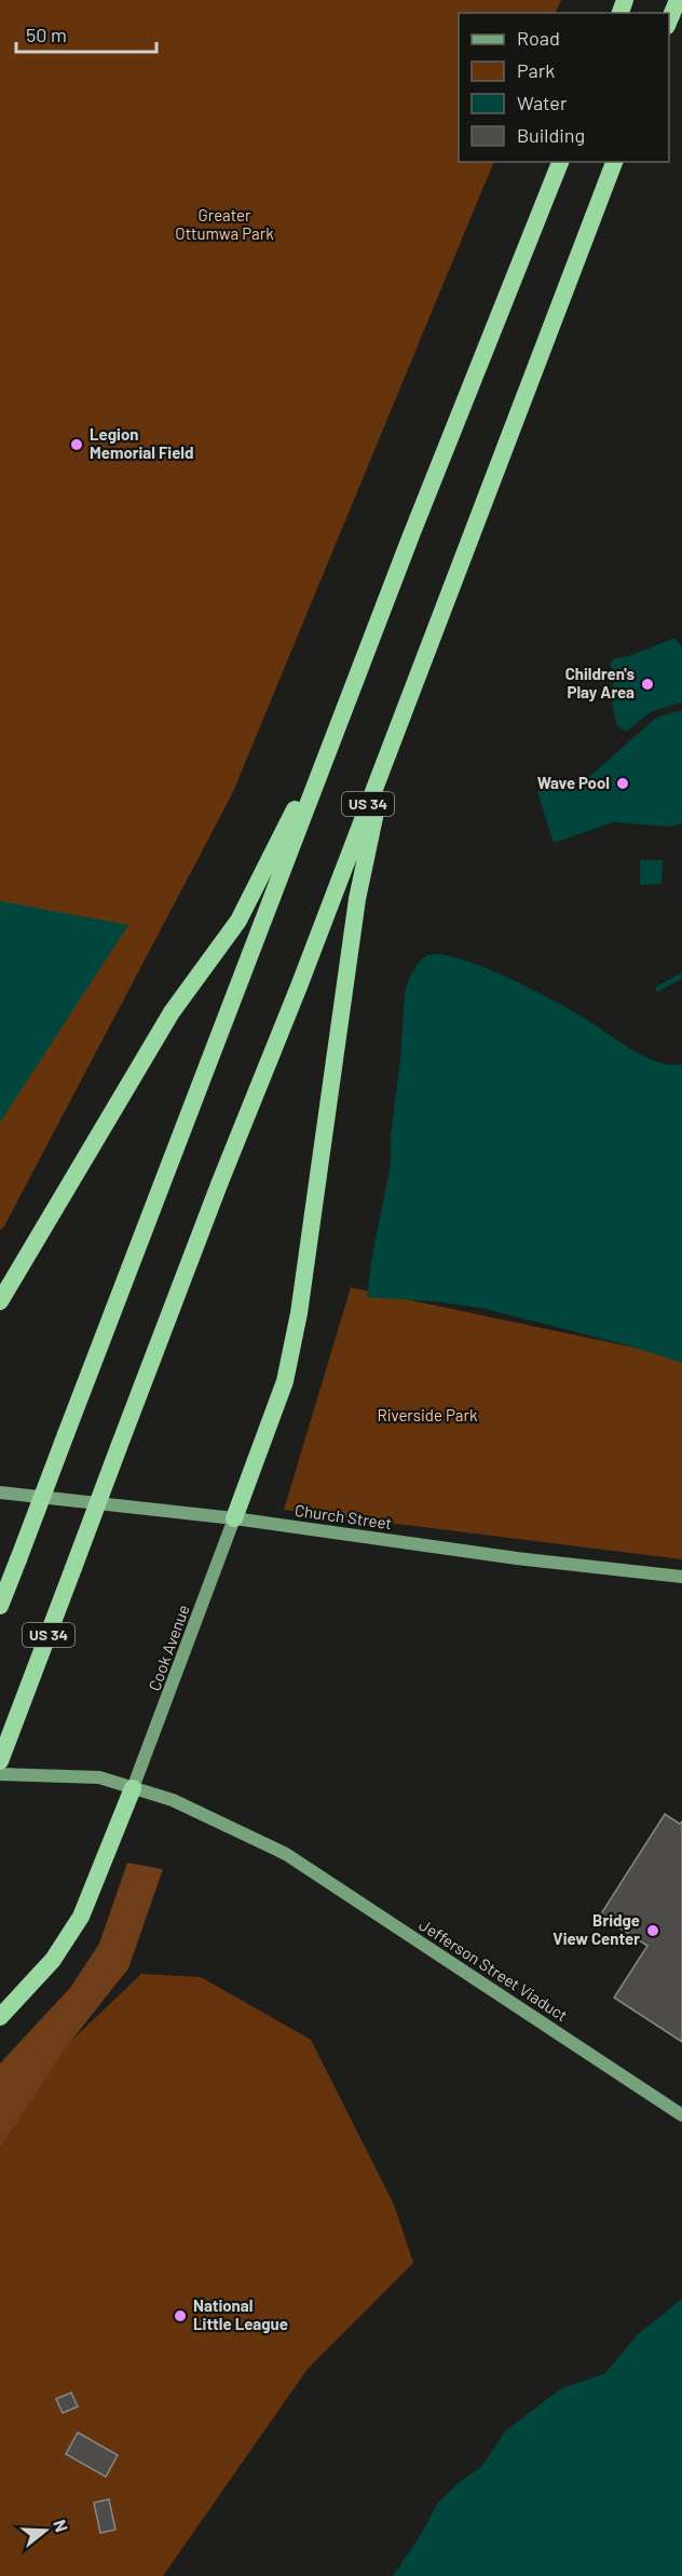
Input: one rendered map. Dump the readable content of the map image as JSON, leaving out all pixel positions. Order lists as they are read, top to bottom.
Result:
{
  "streets": {
    "highway": ["US 34"],
    "main road": ["Church Street", "Cook Avenue", "Jefferson Street Viaduct"]
  },
  "crossings": [
    ["Church Street", "Cook Avenue"],
    ["Cook Avenue", "Jefferson Street Viaduct"]
  ],
  "parks": ["Greater Ottumwa Park", "Riverside Park"],
  "places": [
    "Legion Memorial Field",
    "Children's Play Area",
    "Wave Pool",
    "Bridge View Center",
    "National Little League"
  ],
  "legend": [
    "Road",
    "Park",
    "Water",
    "Building"
  ],
  "scale_bar": "50 m",
  "north": "right"
}
